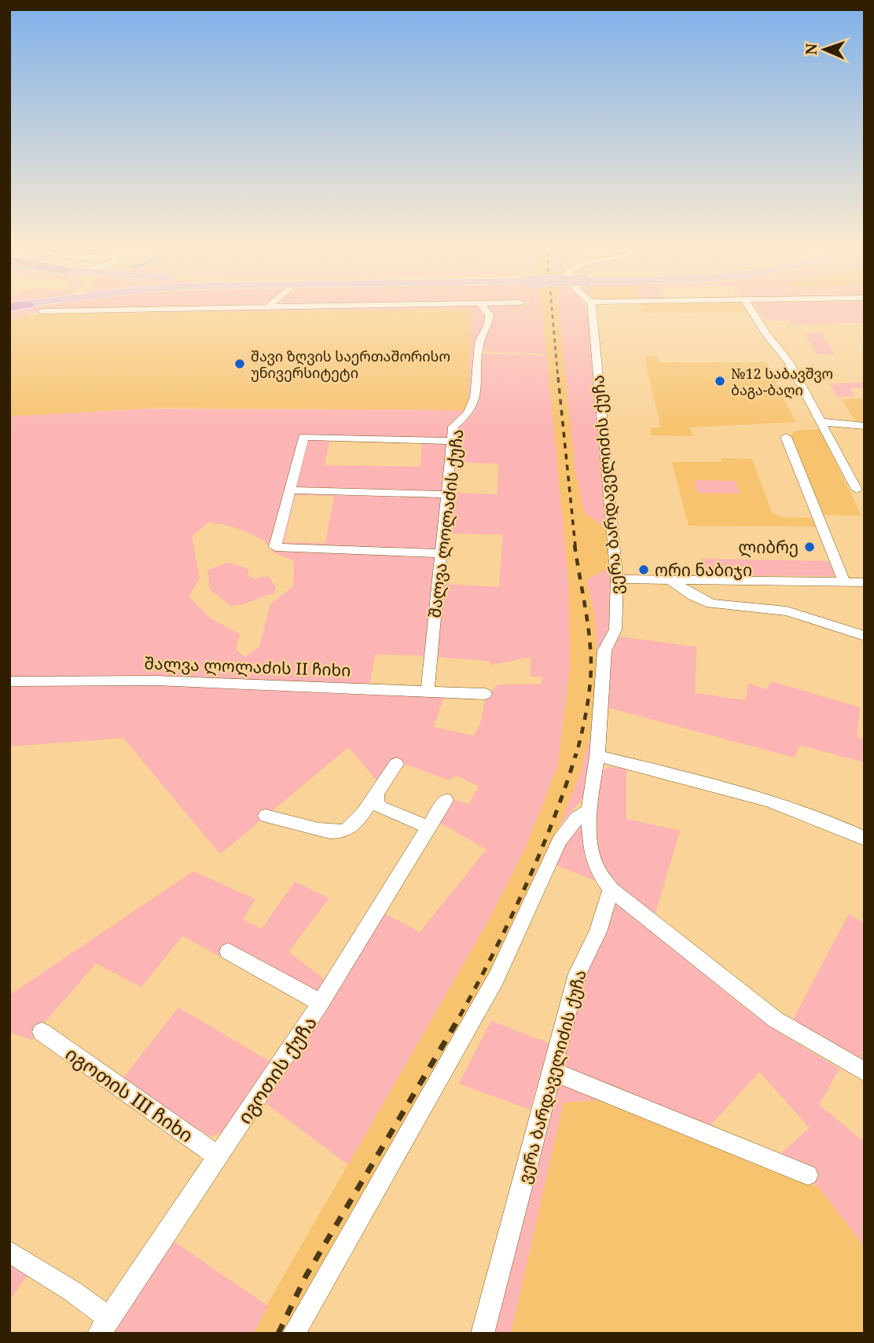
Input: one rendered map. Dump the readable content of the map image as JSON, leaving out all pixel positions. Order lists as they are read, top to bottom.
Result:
{
  "streets": {
    "street": [
      "ვერა ბარდაველიძის ქუჩა",
      "შალვა ლოლაძის ქუჩა",
      "შალვა ლოლაძის II ჩიხი",
      "იგოთის ქუჩა",
      "იგოთის III ჩიხი"
    ]
  },
  "crossings": [
    ["შალვა ლოლაძის ქუჩა", "შალვა ლოლაძის II ჩიხი"],
    ["იგოთის ქუჩა", "იგოთის III ჩიხი"]
  ],
  "places": [
    "შავი ზღვის საერთაშორისო უნივერსიტეტი",
    "№12 საბავშვო ბაგა-ბაღი",
    "ლიბრე",
    "ორი ნაბიჯი"
  ],
  "north": "left"
}
